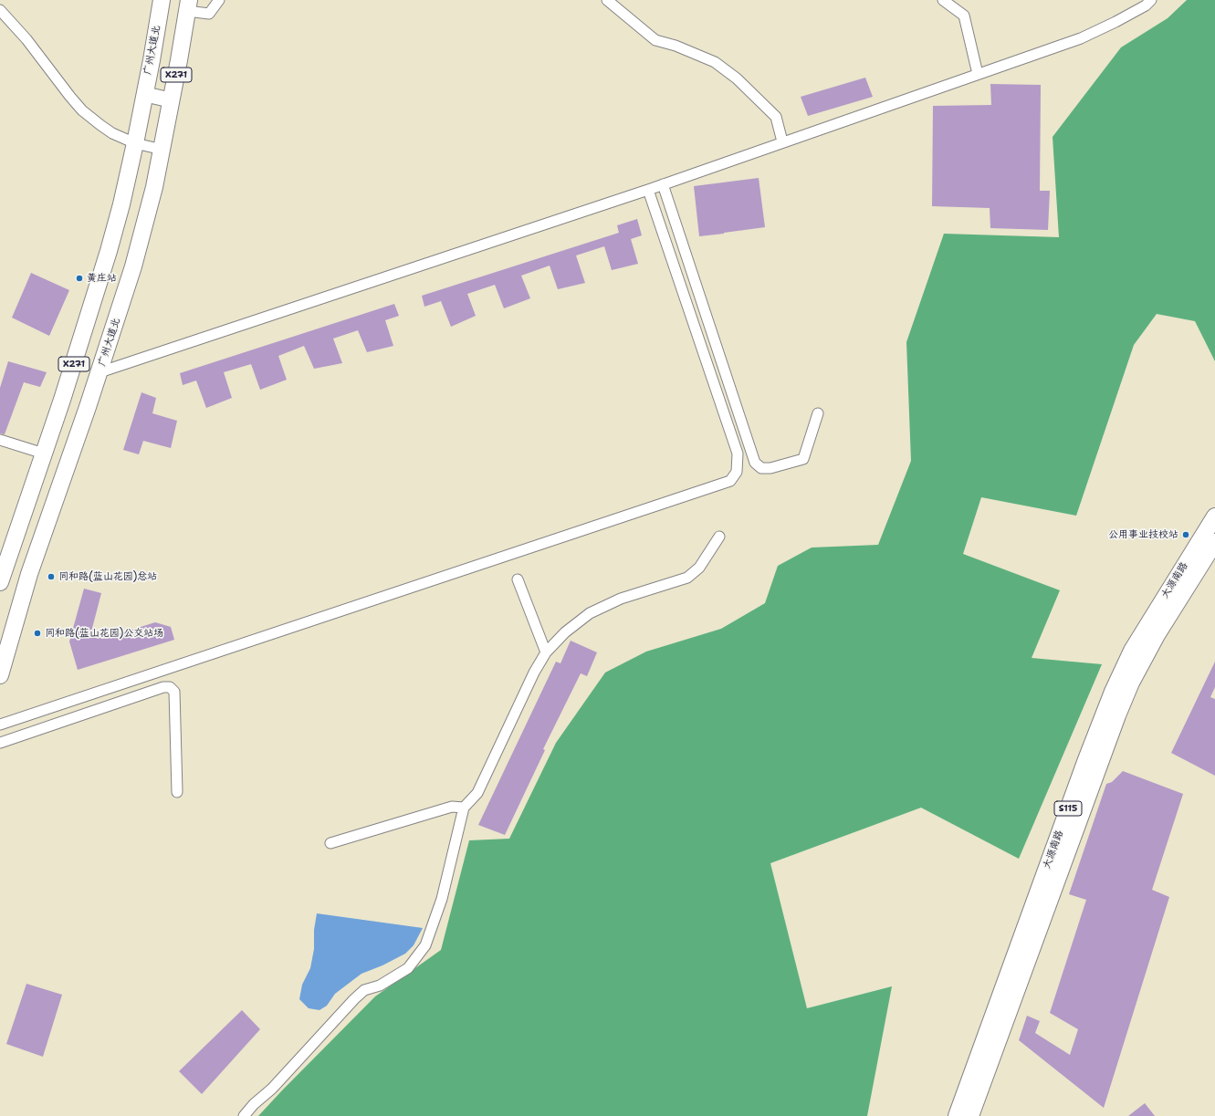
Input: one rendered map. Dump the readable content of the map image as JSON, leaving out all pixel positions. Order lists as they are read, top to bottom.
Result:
{
  "streets": {
    "main road": [
      "广州大道北",
      "X271",
      "大源南路",
      "S115"
    ]
  },
  "places": [
    "黄庄站",
    "公用事业技校站",
    "同和路(蓝山花园)总站",
    "同和路(蓝山花园)公交站场"
  ]
}
